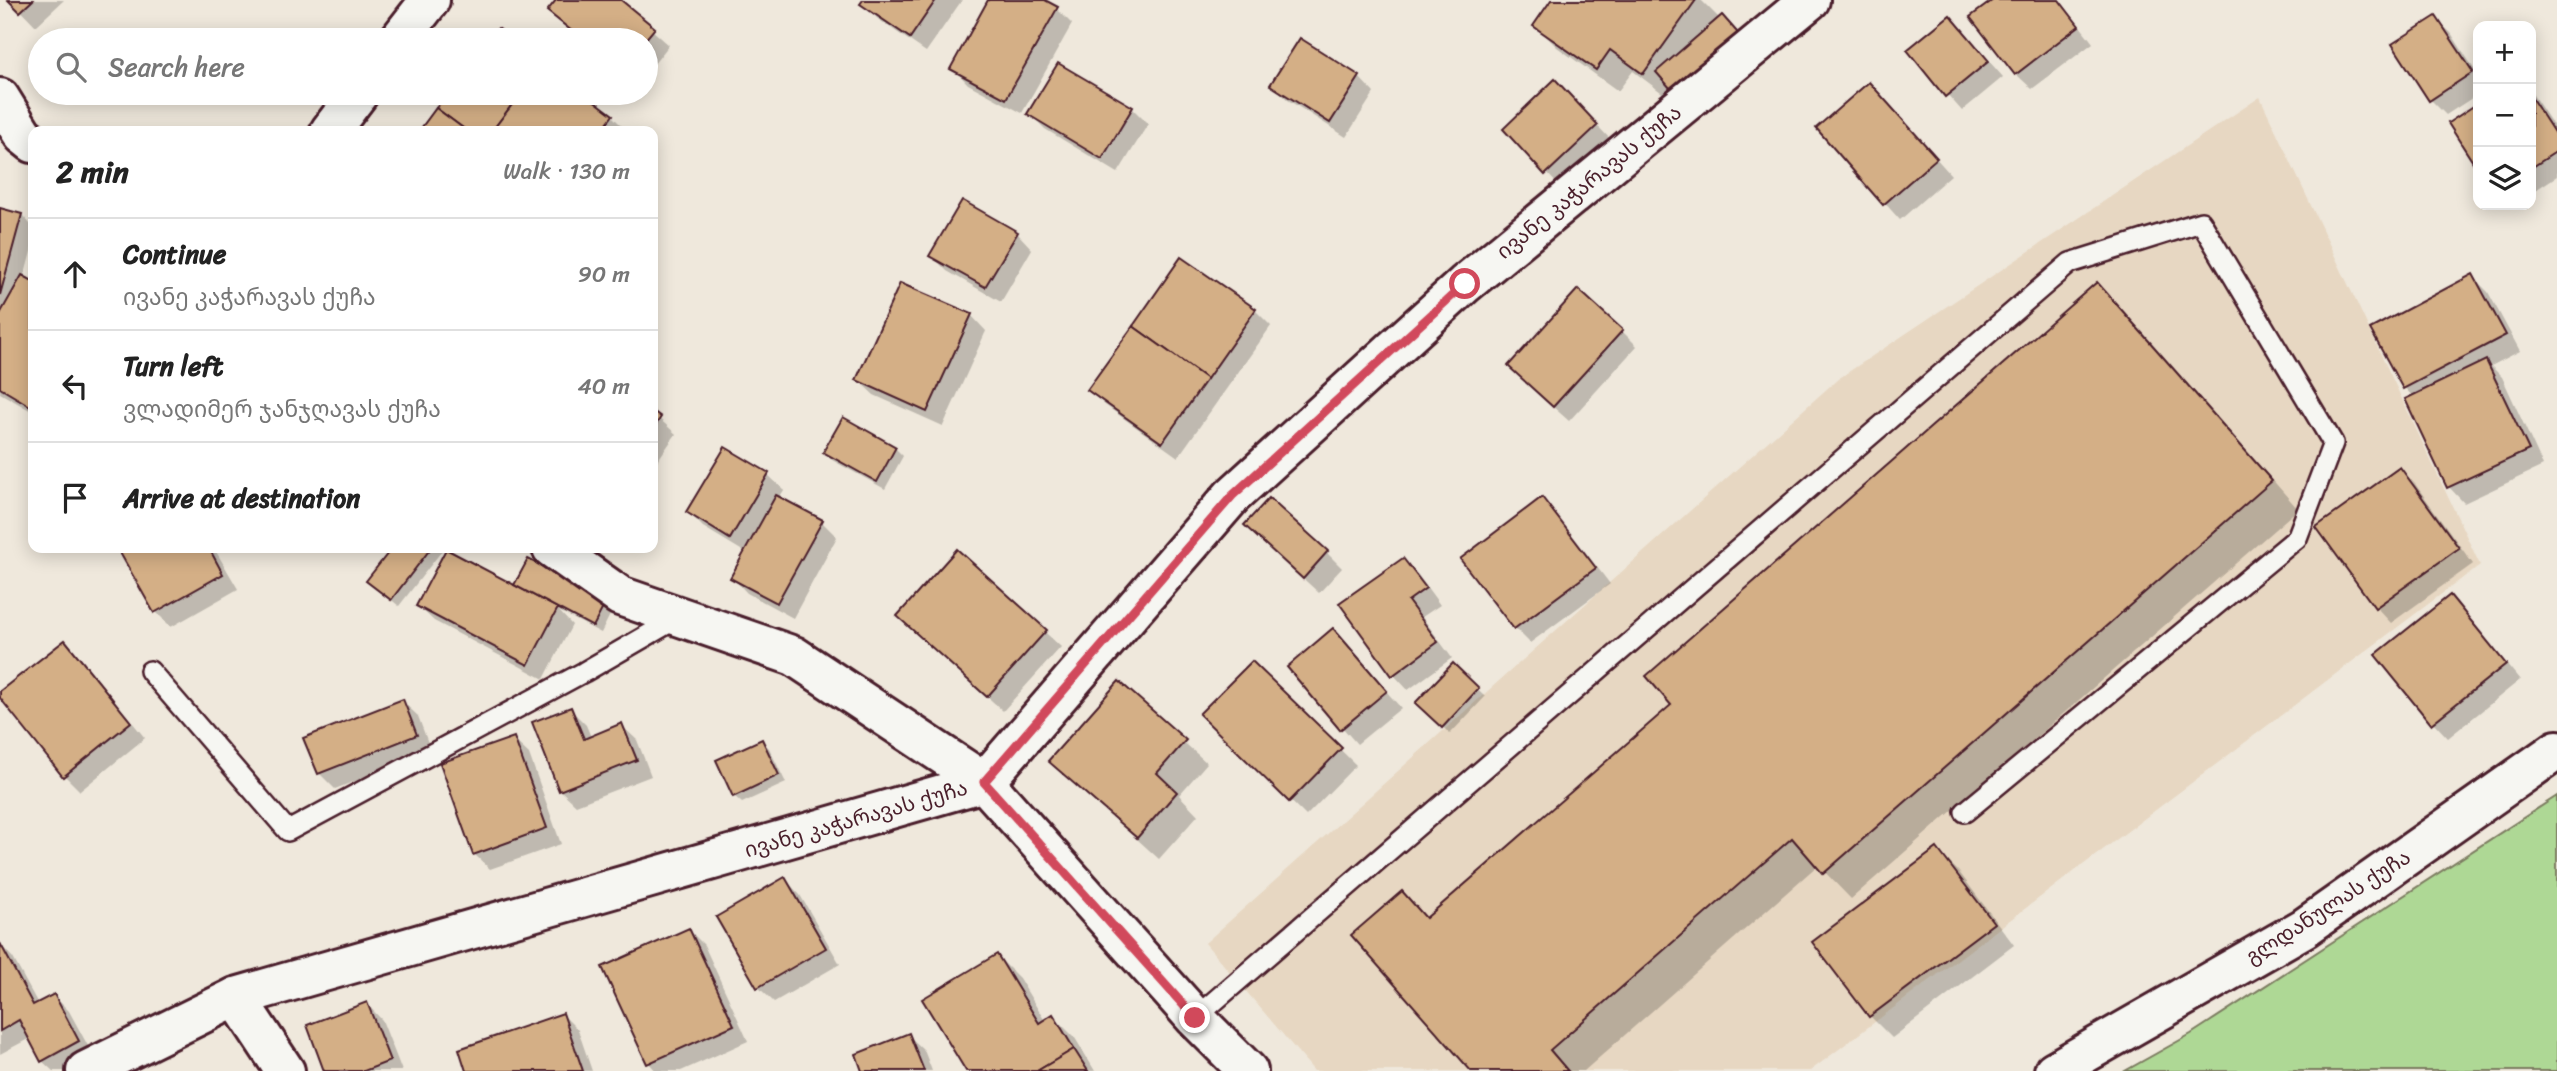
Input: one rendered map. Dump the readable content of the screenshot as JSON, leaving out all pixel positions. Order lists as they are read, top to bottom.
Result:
{
  "streets": {
    "street": ["ივანე კაჭარავას ქუჩა", "გლდანულას ქუჩა"]
  },
  "page": {
    "map_buttons": ["+", "−"],
    "search": "Search here",
    "heading": ["2 min", "Walk · 130 m"],
    "list": [
      ["Continue", "ივანე კაჭარავას ქუჩა", "90 m"],
      ["Turn left", "ვლადიმერ ჯანჯღავას ქუჩა", "40 m"],
      "Arrive at destination"
    ]
  }
}
